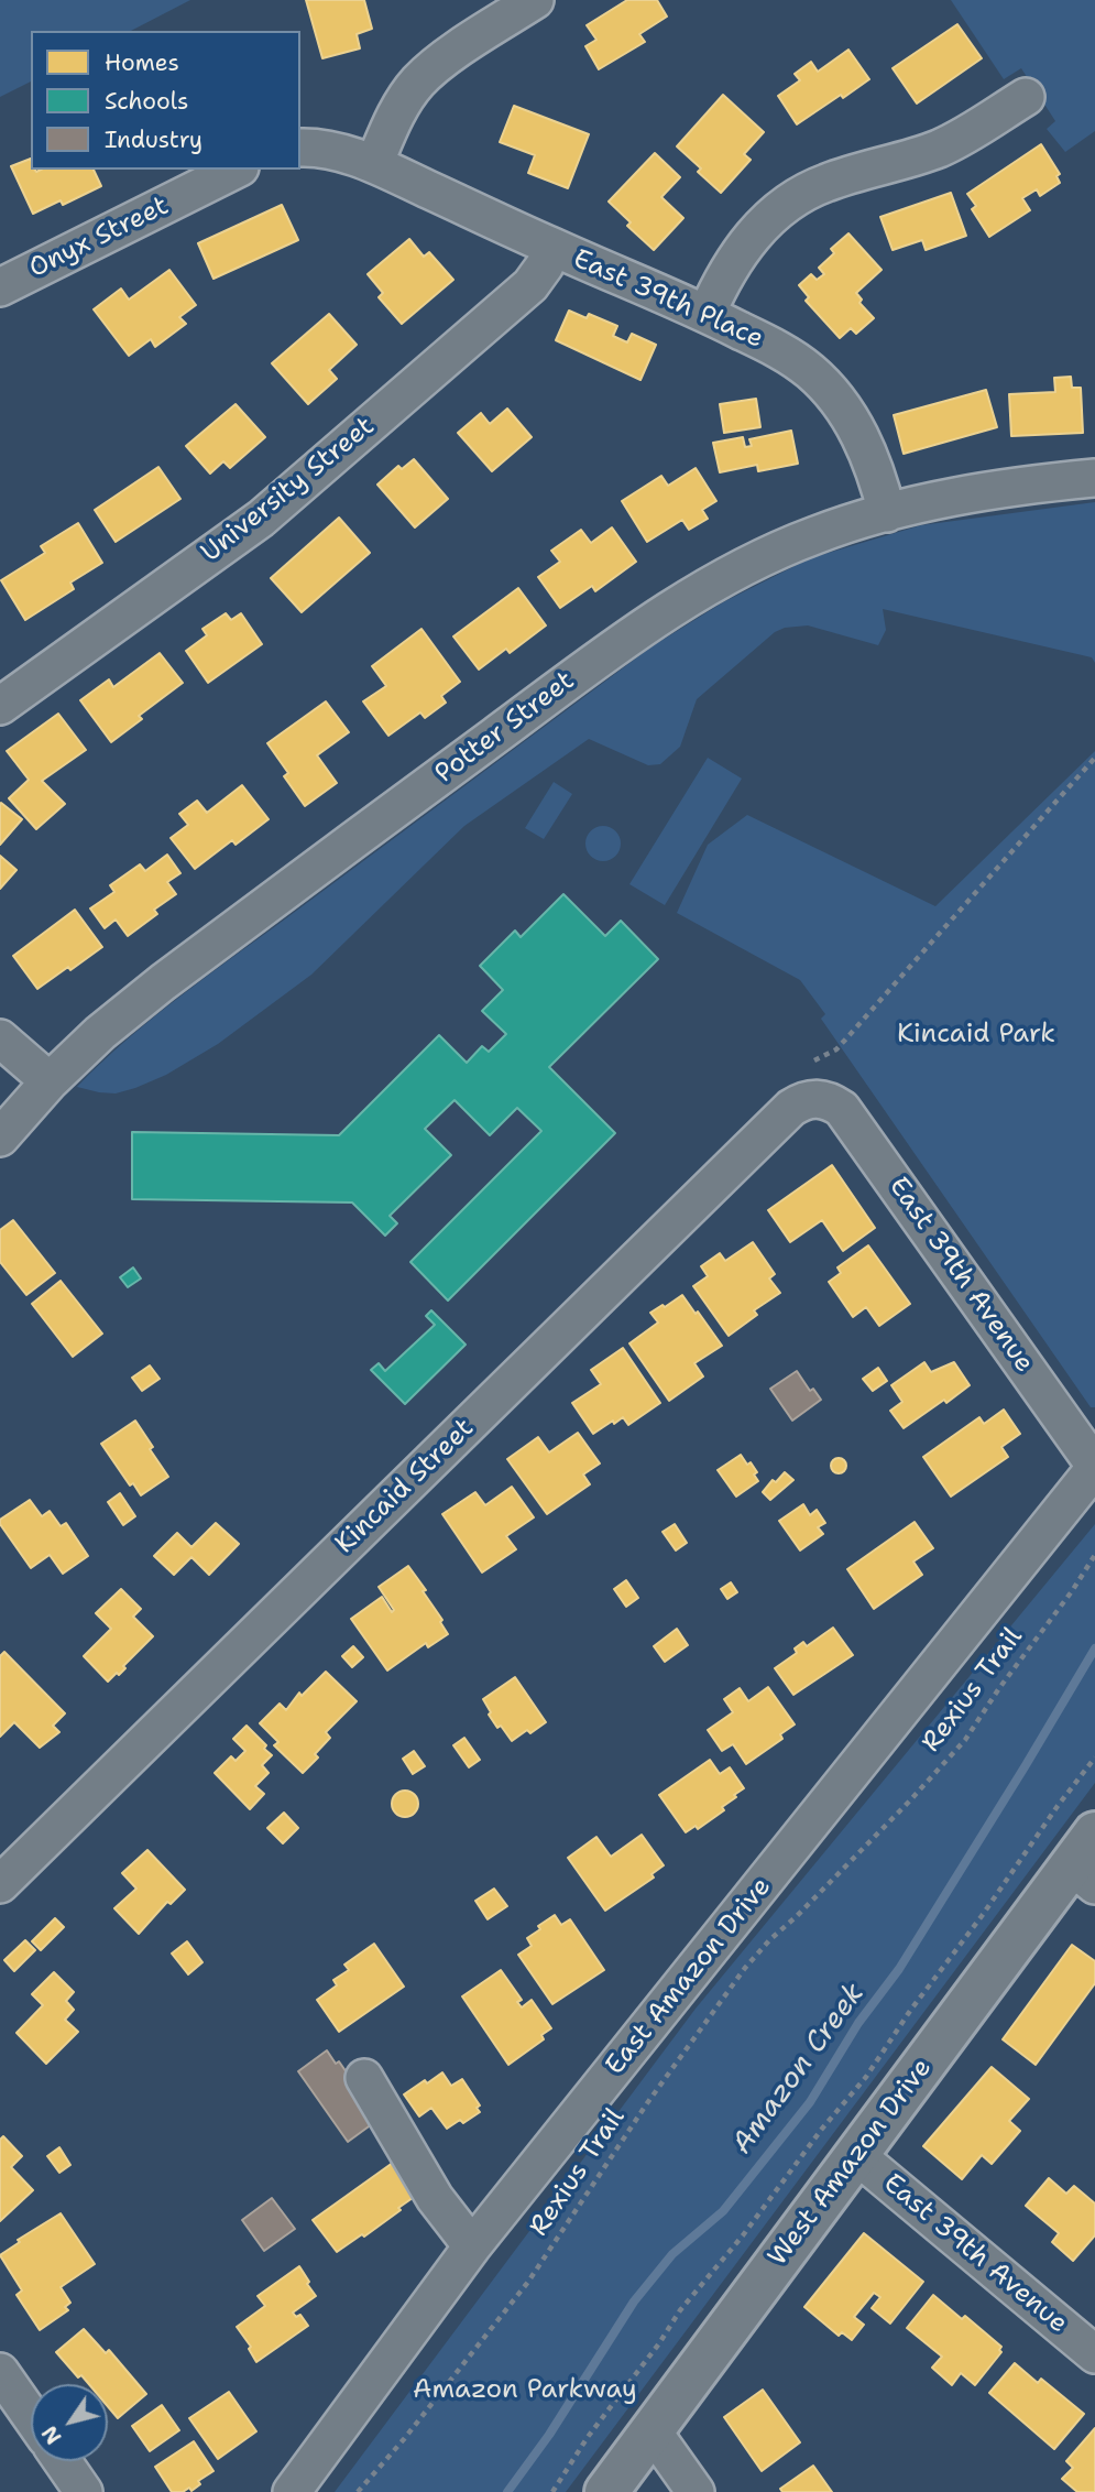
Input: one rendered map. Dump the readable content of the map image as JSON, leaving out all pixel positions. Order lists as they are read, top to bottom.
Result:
{
  "streets": {
    "main road": ["West Amazon Drive"],
    "street": [
      "Onyx Street",
      "East 39th Place",
      "University Street",
      "Potter Street",
      "East 39th Avenue",
      "Kincaid Street",
      "East Amazon Drive"
    ],
    "path": ["Rexius Trail"]
  },
  "crossings": [
    ["East 39th Place", "University Street"],
    ["East 39th Place", "Potter Street"],
    ["East 39th Avenue", "Kincaid Street"],
    ["East 39th Avenue", "East Amazon Drive"],
    ["East 39th Avenue", "West Amazon Drive"]
  ],
  "water": ["Amazon Creek"],
  "parks": ["Kincaid Park", "Amazon Parkway"],
  "legend": ["Homes", "Schools", "Industry"],
  "north": "bottom left"
}
